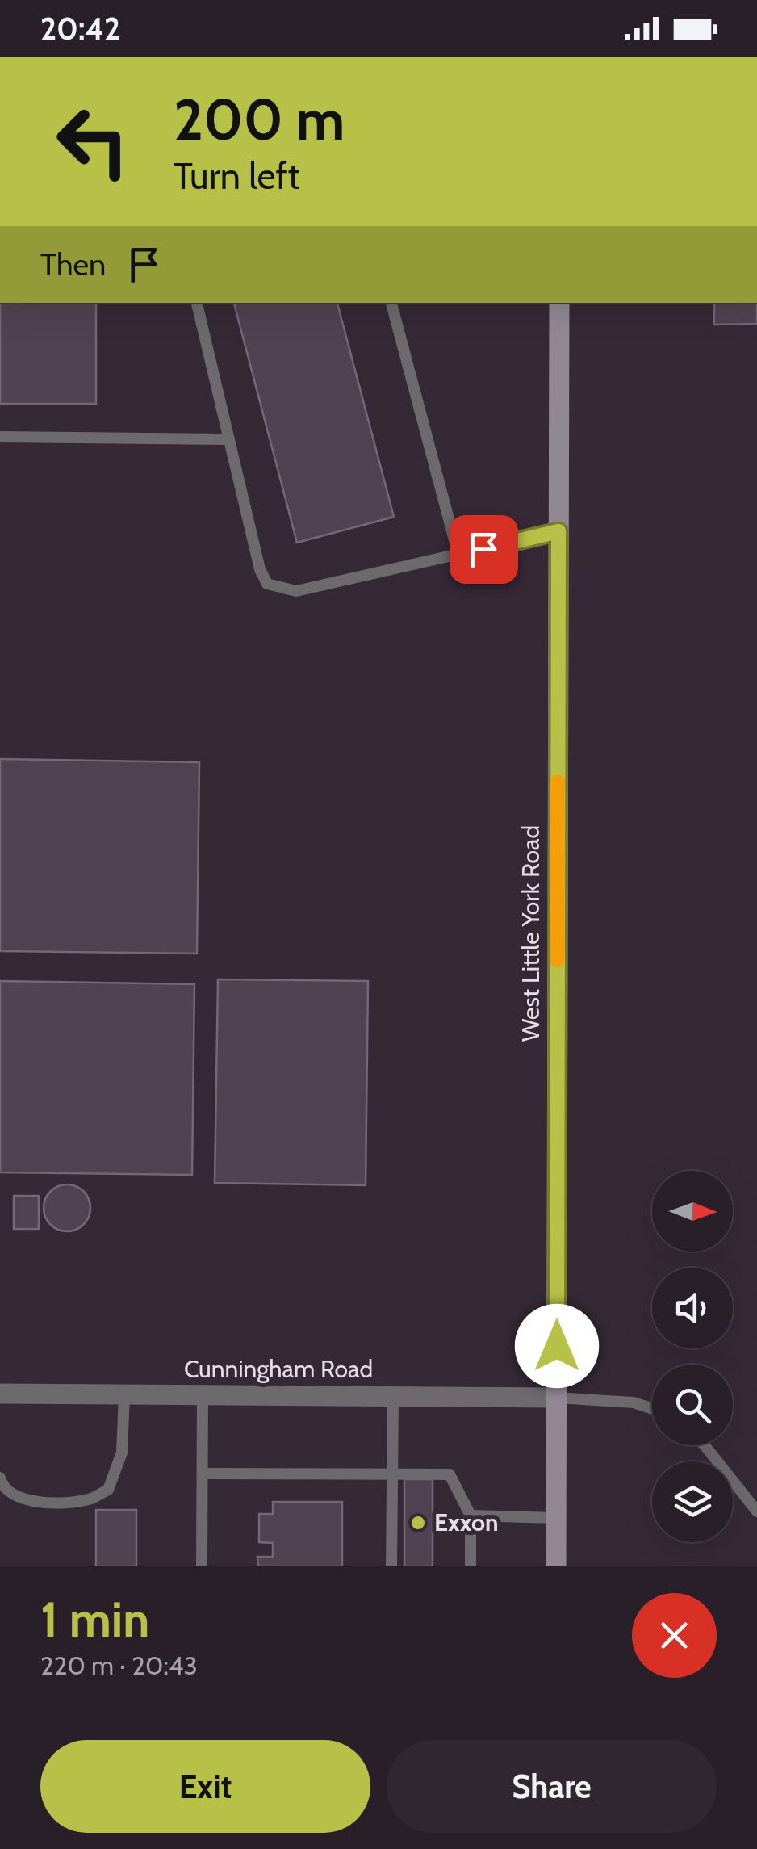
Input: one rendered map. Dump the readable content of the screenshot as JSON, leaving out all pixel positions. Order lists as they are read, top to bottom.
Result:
{
  "streets": {
    "main road": ["West Little York Road"],
    "street": ["Cunningham Road"]
  },
  "crossings": [
    ["West Little York Road", "Cunningham Road"]
  ],
  "places": ["Exxon"],
  "north": "right",
  "page": {
    "status": "20:42",
    "turn": ["200 m", "Turn left"],
    "then": "Then",
    "heading": ["1 min", "220 m · 20:43"],
    "buttons": ["Exit", "Share"]
  }
}
